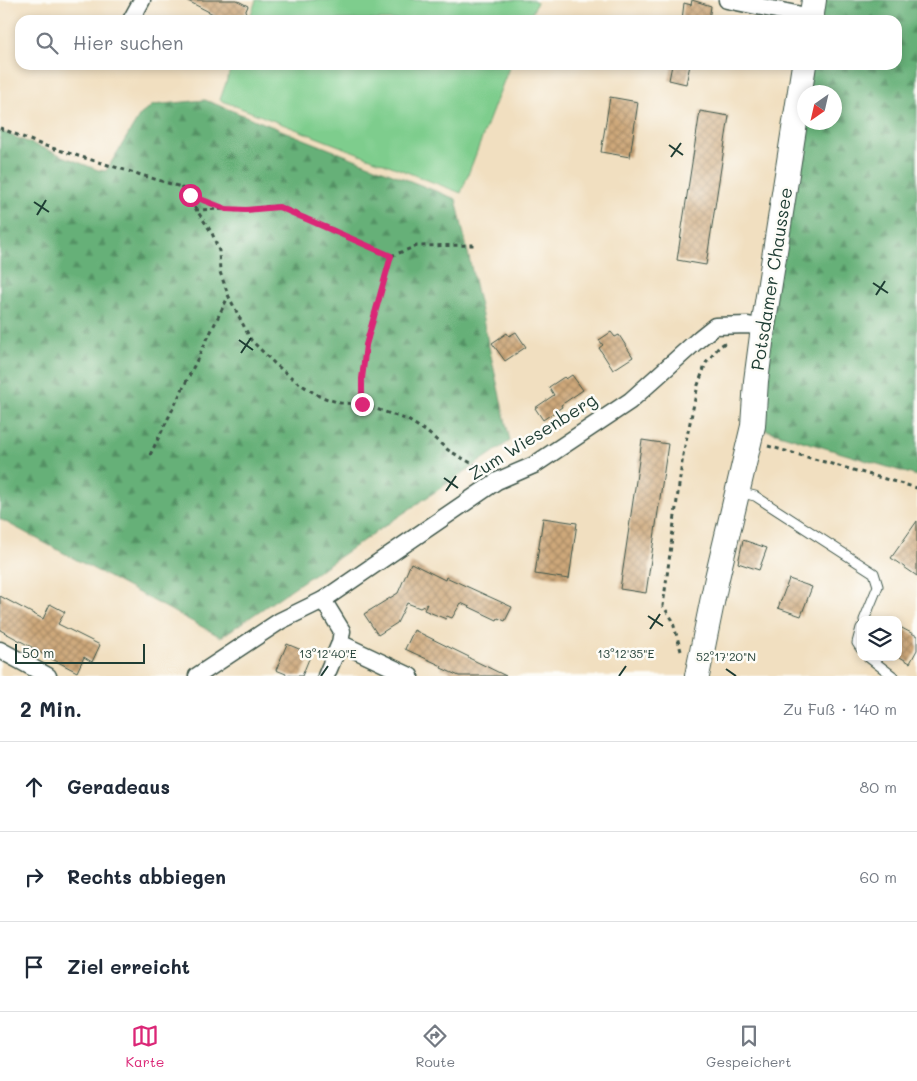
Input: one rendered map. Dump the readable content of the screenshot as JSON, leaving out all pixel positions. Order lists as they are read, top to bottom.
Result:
{
  "streets": {
    "main road": ["Potsdamer Chaussee"],
    "street": ["Zum Wiesenberg"]
  },
  "crossings": [
    ["Potsdamer Chaussee", "Zum Wiesenberg"]
  ],
  "scale_bar": "50 m",
  "north": "bottom left",
  "page": {
    "search": "Hier suchen",
    "scale": "50 m",
    "heading": ["2 Min.", "Zu Fuß · 140 m"],
    "list": [
      ["Geradeaus", "80 m"],
      ["Rechts abbiegen", "60 m"],
      "Ziel erreicht"
    ],
    "nav": ["Karte", "Route", "Gespeichert"]
  },
  "coordinates": ["13°12'40\"E", "13°12'35\"E", "52°17'20\"N"]
}
